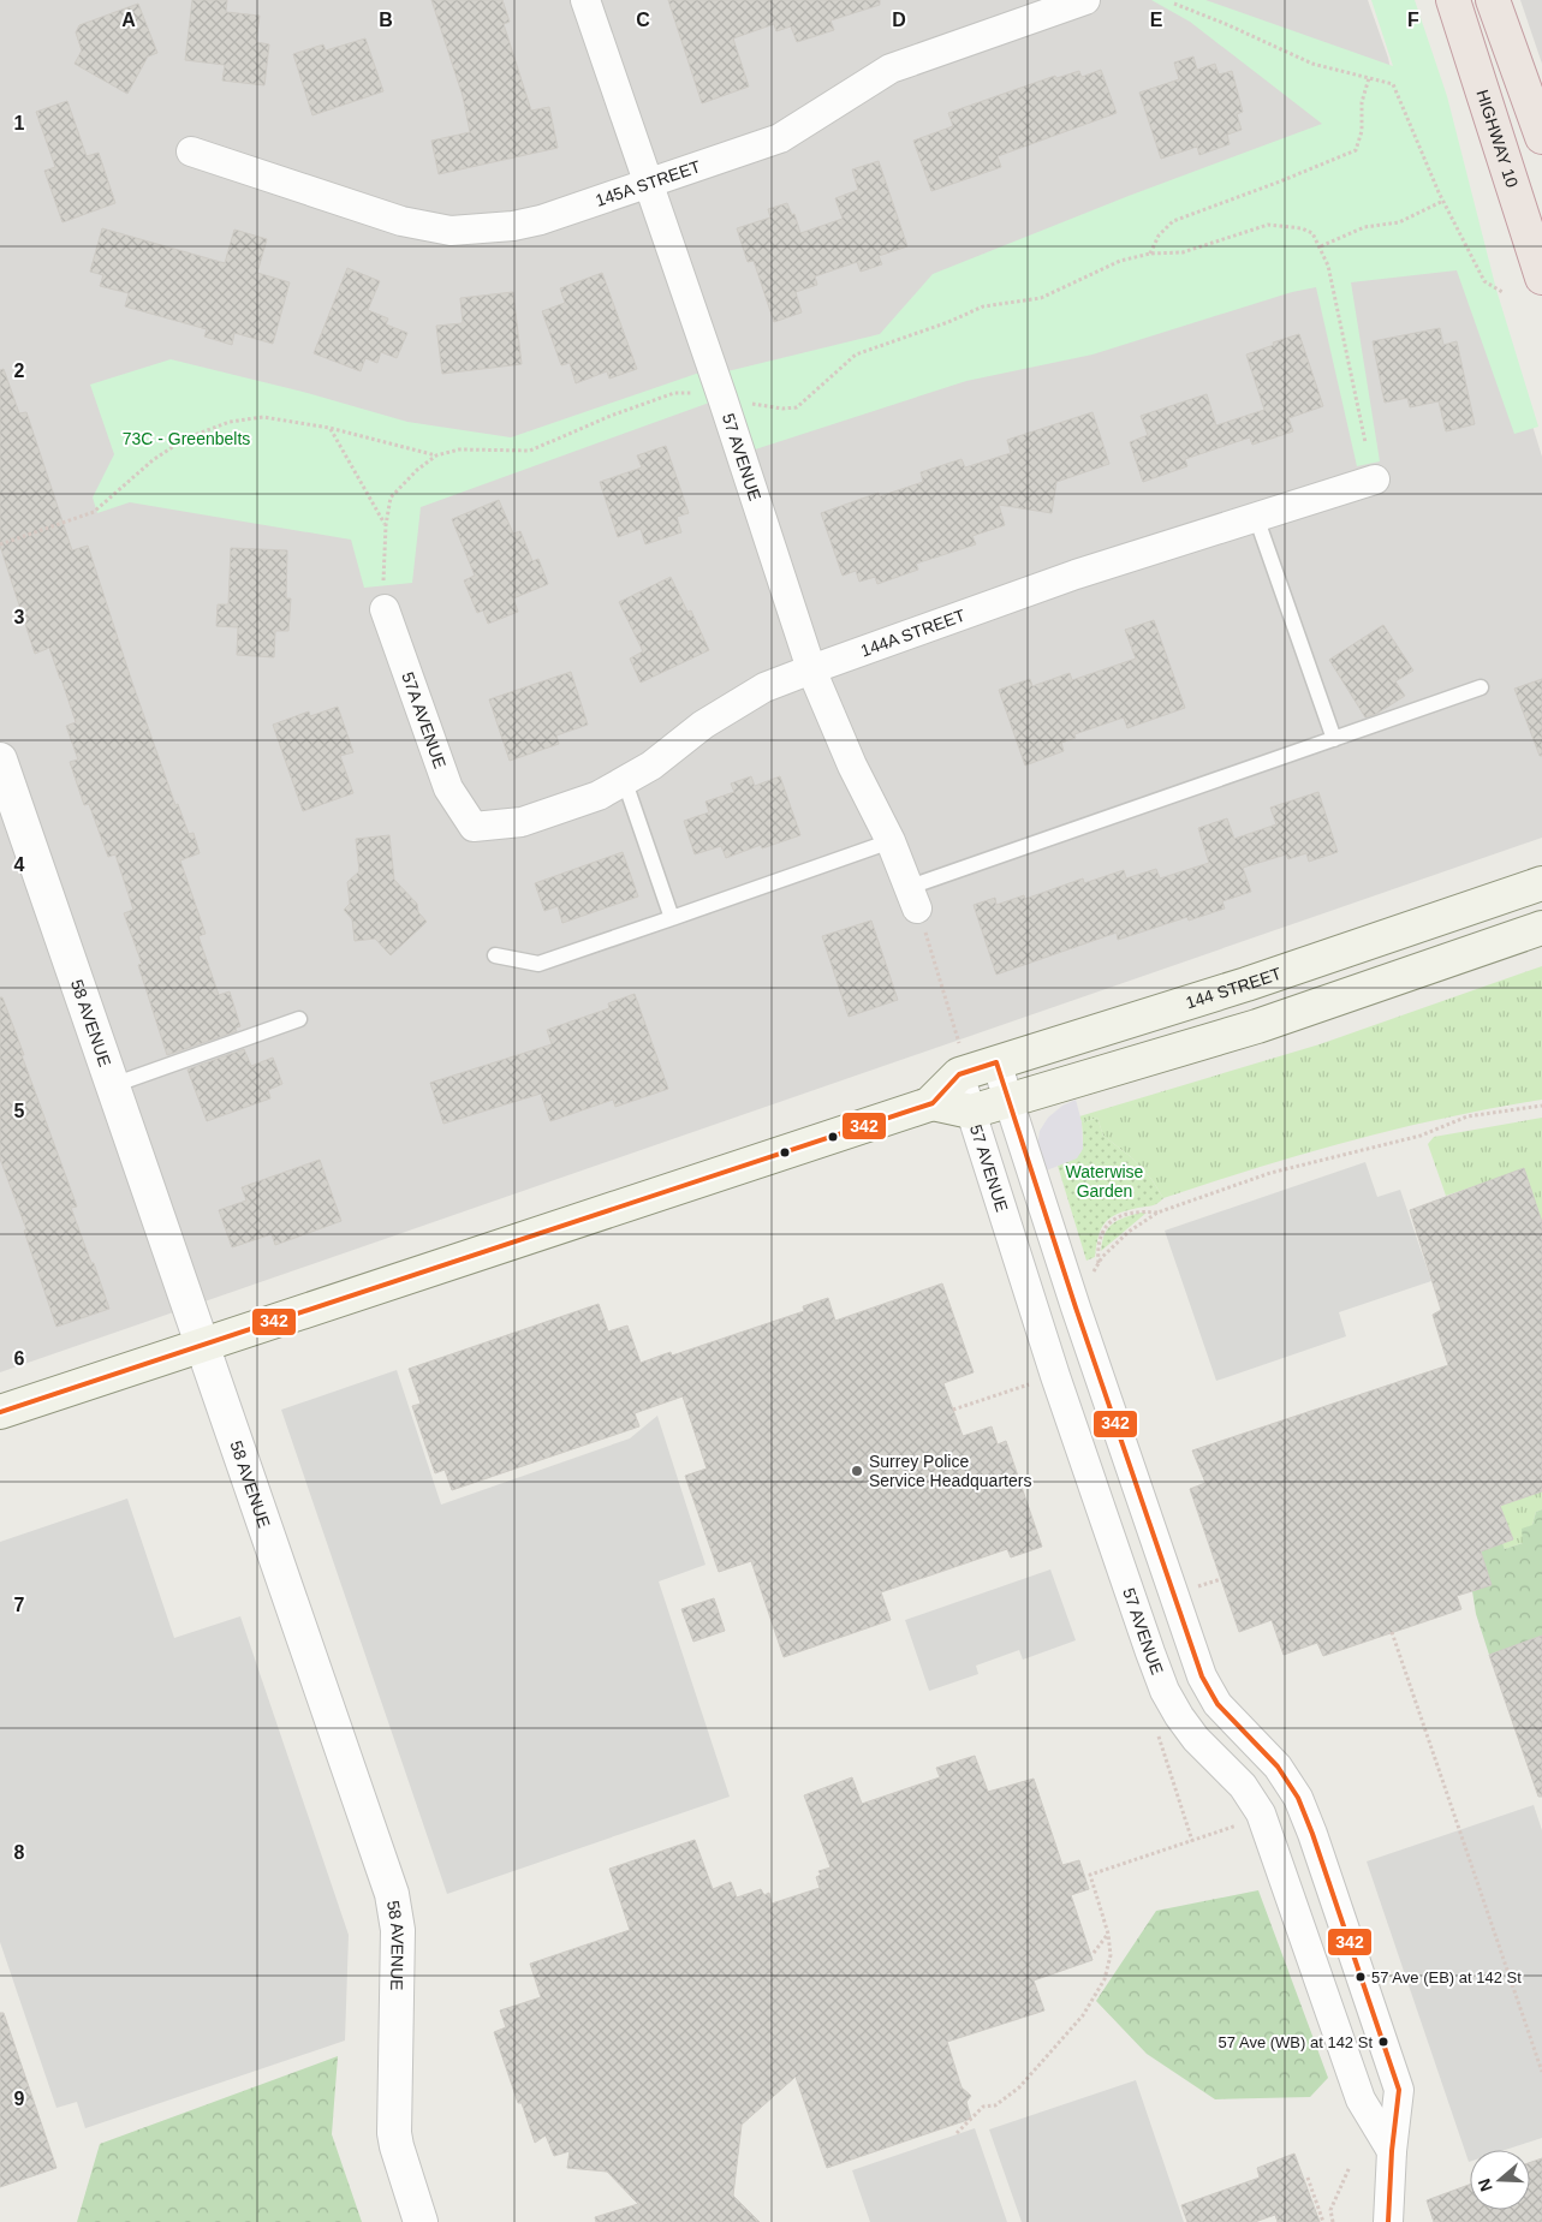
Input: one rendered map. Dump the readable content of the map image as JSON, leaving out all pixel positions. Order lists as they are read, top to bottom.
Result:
{
  "streets": {
    "highway": ["HIGHWAY 10"],
    "main road": ["144 STREET"],
    "street": [
      "145A STREET",
      "57 AVENUE",
      "144A STREET",
      "57A AVENUE",
      "58 AVENUE"
    ]
  },
  "crossings": [
    ["145A STREET", "57 AVENUE"],
    ["57 AVENUE", "144A STREET"],
    ["57 AVENUE", "144 STREET"],
    ["144A STREET", "57A AVENUE"],
    ["144 STREET", "58 AVENUE"]
  ],
  "parks": ["73C - Greenbelts", "Waterwise Garden"],
  "places": ["Surrey Police Service Headquarters", "57 Ave (EB) at 142 St", "57 Ave (WB) at 142 St"],
  "lines": ["transit line 342"],
  "north": "left",
  "grid": {
    "columns": [
      "A",
      "B",
      "C",
      "D",
      "E",
      "F"
    ],
    "rows": [
      "1",
      "2",
      "3",
      "4",
      "5",
      "6",
      "7",
      "8",
      "9"
    ]
  }
}
